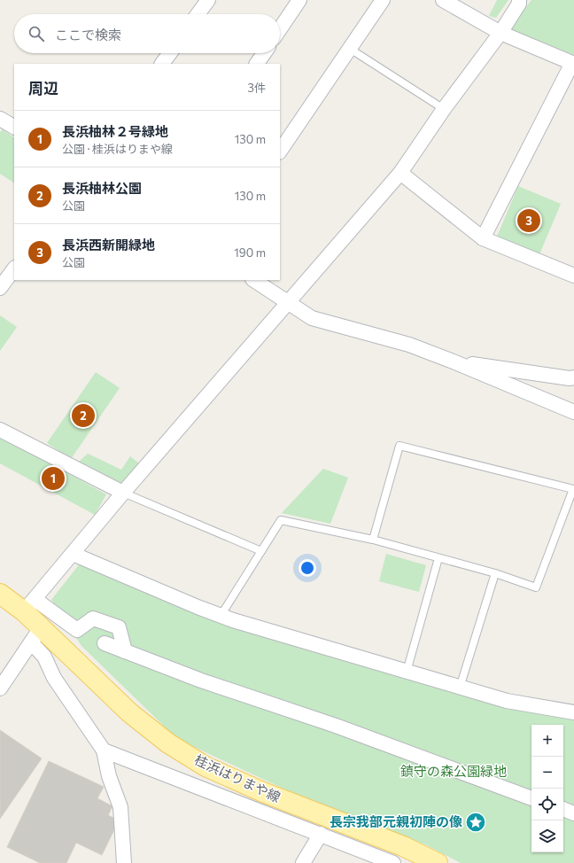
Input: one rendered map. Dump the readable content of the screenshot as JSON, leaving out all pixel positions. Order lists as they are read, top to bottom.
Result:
{
  "streets": {
    "main road": ["桂浜はりまや線"]
  },
  "parks": ["鎮守の森公園緑地"],
  "places": {
    "place": ["長宗我部元親初陣の像"]
  },
  "page": {
    "search": "ここで検索",
    "heading": ["周辺", "3件"],
    "list": [
      {
        "mark": "1",
        "name": "長浜柚林２号緑地",
        "note": "公園 · 桂浜はりまや線",
        "value": "130 m"
      },
      {
        "mark": "2",
        "name": "長浜柚林公園",
        "note": "公園",
        "value": "130 m"
      },
      {
        "mark": "3",
        "name": "長浜西新開緑地",
        "note": "公園",
        "value": "190 m"
      }
    ],
    "pins": ["3", "2", "1"],
    "map_buttons": ["+", "−"]
  }
}
